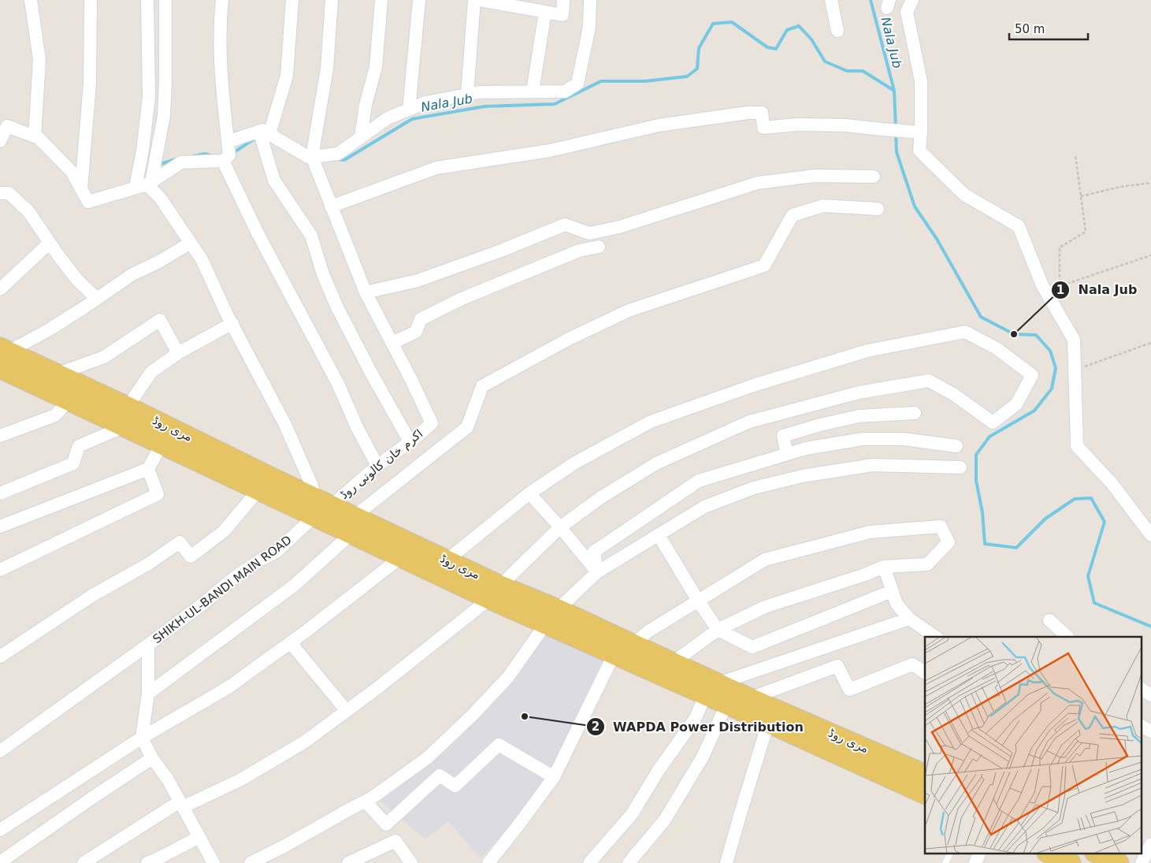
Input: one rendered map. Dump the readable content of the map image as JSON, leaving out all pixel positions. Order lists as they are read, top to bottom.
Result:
{
  "streets": {
    "main road": ["مری روڈ"],
    "street": ["اکرم خان کالونی روڈ", "SHIKH-UL-BANDI MAIN ROAD"]
  },
  "crossings": [
    ["مری روڈ", "اکرم خان کالونی روڈ"],
    ["مری روڈ", "SHIKH-UL-BANDI MAIN ROAD"],
    ["اکرم خان کالونی روڈ", "SHIKH-UL-BANDI MAIN ROAD"]
  ],
  "water": ["Nala Jub"],
  "places": ["Nala Jub", "WAPDA Power Distribution"],
  "scale_bar": "50 m"
}
